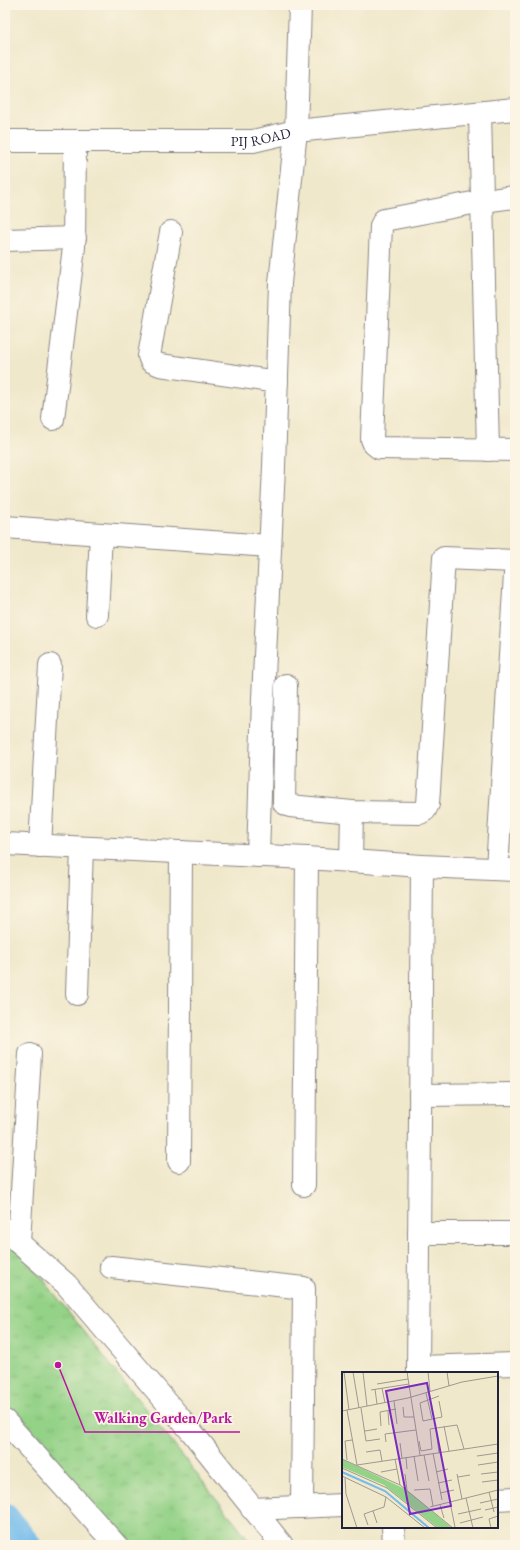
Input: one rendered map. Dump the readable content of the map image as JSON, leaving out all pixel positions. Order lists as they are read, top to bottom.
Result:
{
  "streets": {
    "street": ["PIJ ROAD"]
  },
  "places": ["Walking Garden/Park"]
}
